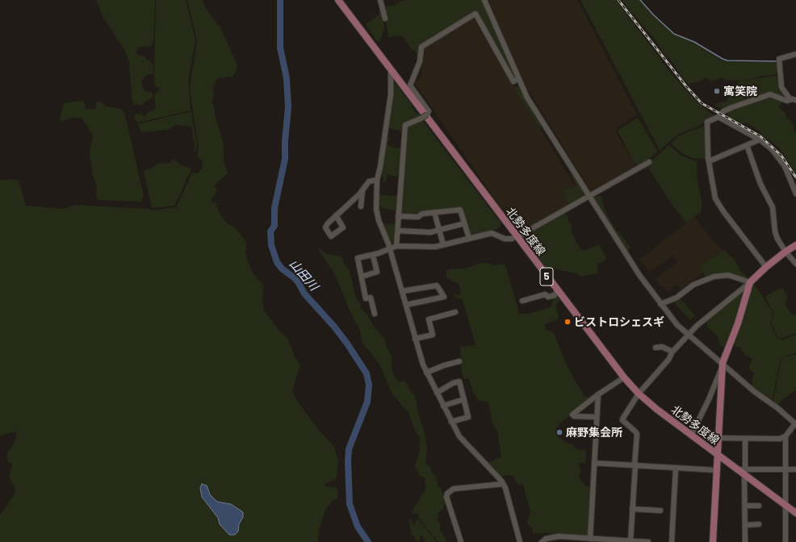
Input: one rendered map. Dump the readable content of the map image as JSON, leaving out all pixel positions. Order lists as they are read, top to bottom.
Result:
{
  "streets": {
    "main road": ["北勢多度線", "5"]
  },
  "water": ["山田川"],
  "places": ["寓笑院", "ビストロシェスギ", "麻野集会所"]
}
